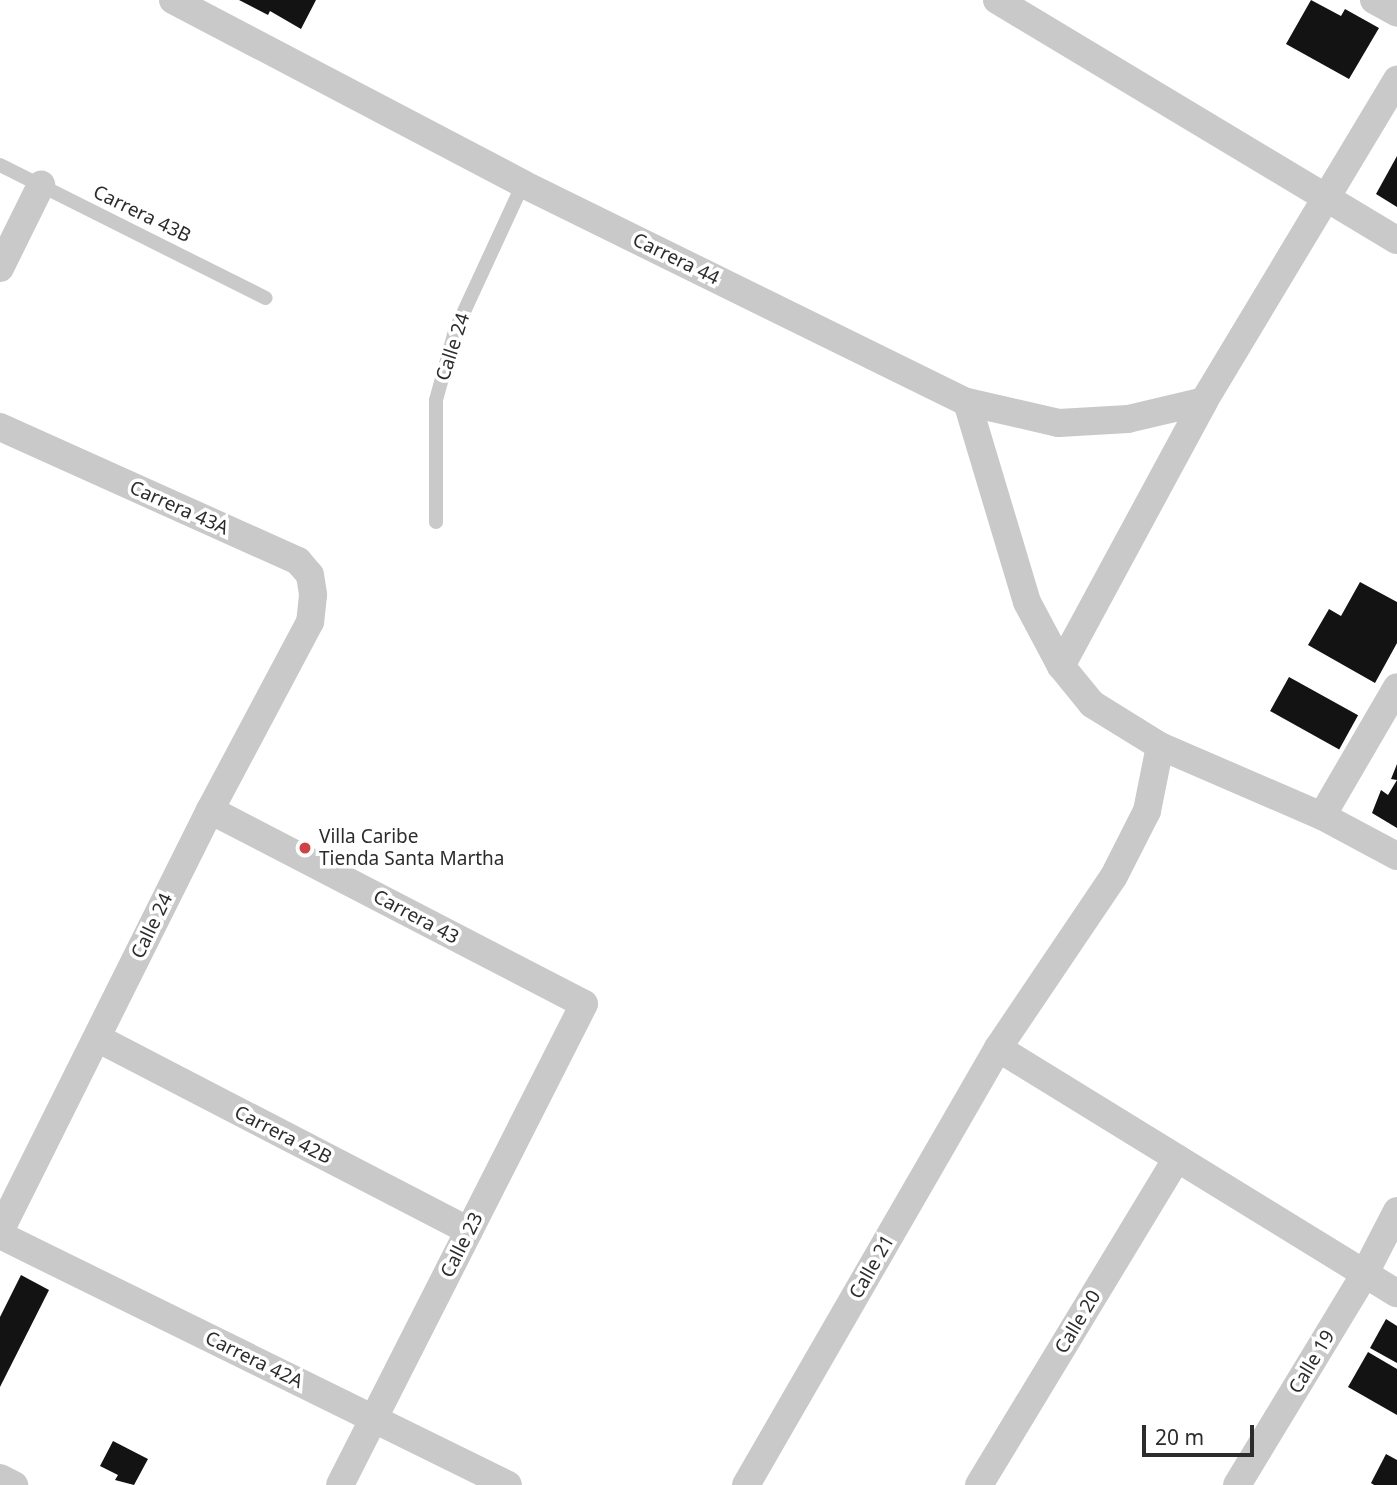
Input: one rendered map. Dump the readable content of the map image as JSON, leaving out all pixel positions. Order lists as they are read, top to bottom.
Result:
{
  "streets": {
    "street": [
      "Carrera 44",
      "Calle 24",
      "Carrera 43A",
      "Carrera 43",
      "Carrera 42B",
      "Calle 23",
      "Calle 21",
      "Calle 20",
      "Carrera 42A",
      "Calle 19"
    ],
    "lane": ["Carrera 43B"]
  },
  "crossings": [
    ["Carrera 44", "Calle 24"],
    ["Calle 24", "Carrera 43A"],
    ["Calle 24", "Carrera 43"],
    ["Calle 24", "Carrera 42B"],
    ["Calle 24", "Carrera 42A"],
    ["Carrera 43", "Calle 23"],
    ["Carrera 42B", "Calle 23"],
    ["Calle 23", "Carrera 42A"]
  ],
  "places": ["Villa Caribe Tienda Santa Martha"],
  "scale_bar": "20 m"
}
